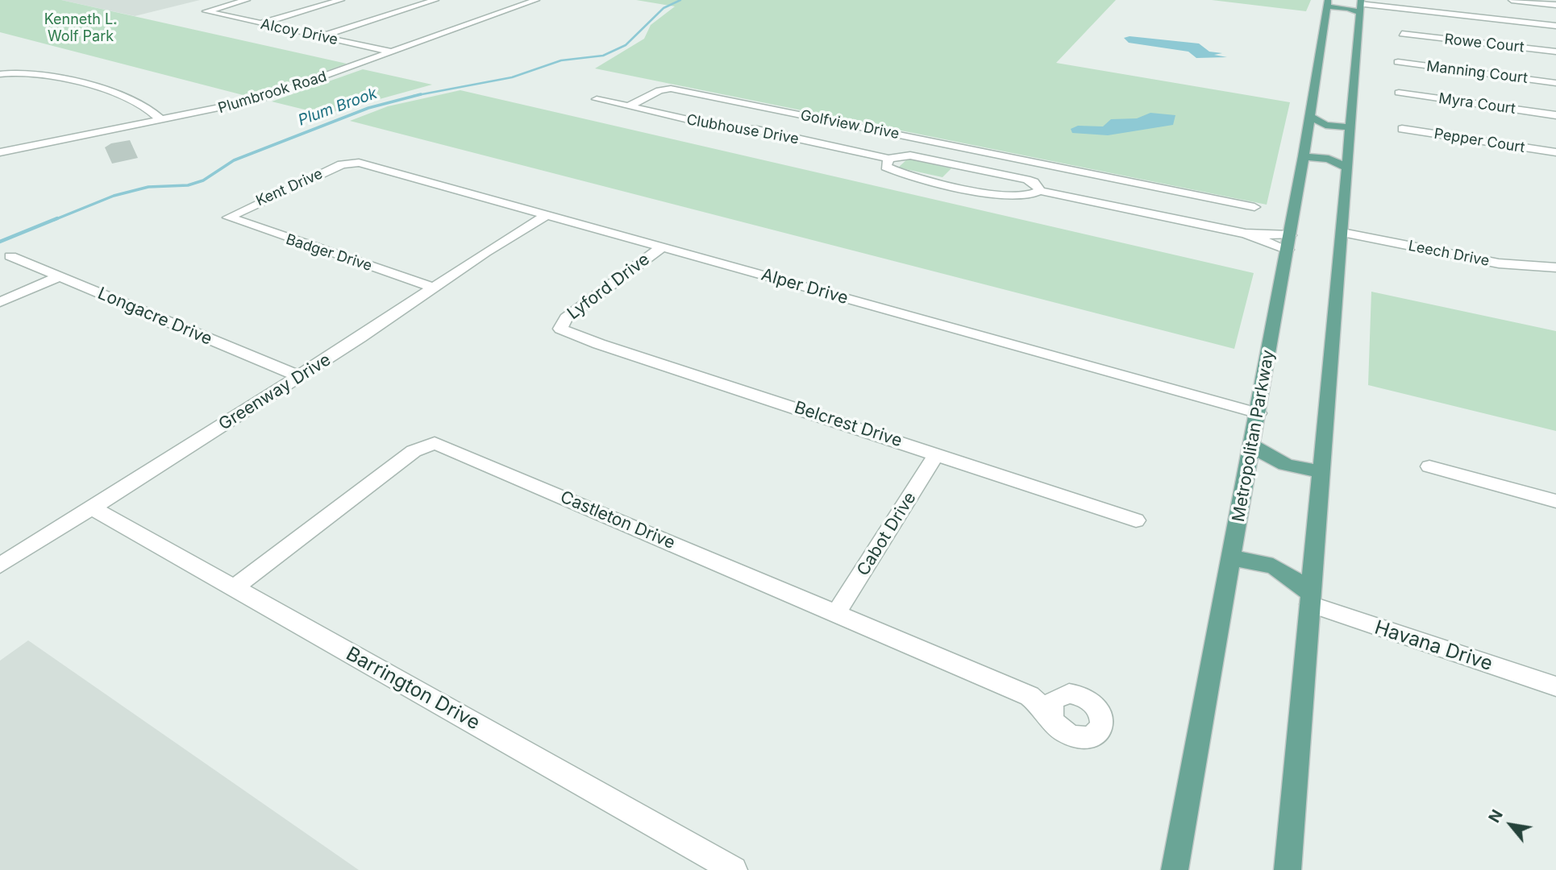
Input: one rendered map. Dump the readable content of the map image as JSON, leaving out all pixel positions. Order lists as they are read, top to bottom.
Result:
{
  "streets": {
    "main road": ["Metropolitan Parkway"],
    "street": [
      "Alcoy Drive",
      "Rowe Court",
      "Manning Court",
      "Plumbrook Road",
      "Myra Court",
      "Golfview Drive",
      "Clubhouse Drive",
      "Pepper Court",
      "Kent Drive",
      "Badger Drive",
      "Leech Drive",
      "Lyford Drive",
      "Alper Drive",
      "Longacre Drive",
      "Greenway Drive",
      "Belcrest Drive",
      "Castleton Drive",
      "Cabot Drive",
      "Havana Drive",
      "Barrington Drive"
    ]
  },
  "crossings": [
    ["Alcoy Drive", "Plumbrook Road"],
    ["Golfview Drive", "Clubhouse Drive"],
    ["Clubhouse Drive", "Metropolitan Parkway"],
    ["Kent Drive", "Badger Drive"],
    ["Kent Drive", "Alper Drive"],
    ["Badger Drive", "Greenway Drive"],
    ["Lyford Drive", "Alper Drive"],
    ["Lyford Drive", "Belcrest Drive"],
    ["Alper Drive", "Greenway Drive"],
    ["Alper Drive", "Metropolitan Parkway"],
    ["Longacre Drive", "Greenway Drive"],
    ["Greenway Drive", "Barrington Drive"],
    ["Belcrest Drive", "Cabot Drive"],
    ["Castleton Drive", "Cabot Drive"],
    ["Castleton Drive", "Barrington Drive"]
  ],
  "water": ["Plum Brook"],
  "parks": ["Kenneth L. Wolf Park"],
  "north": "top left"
}
